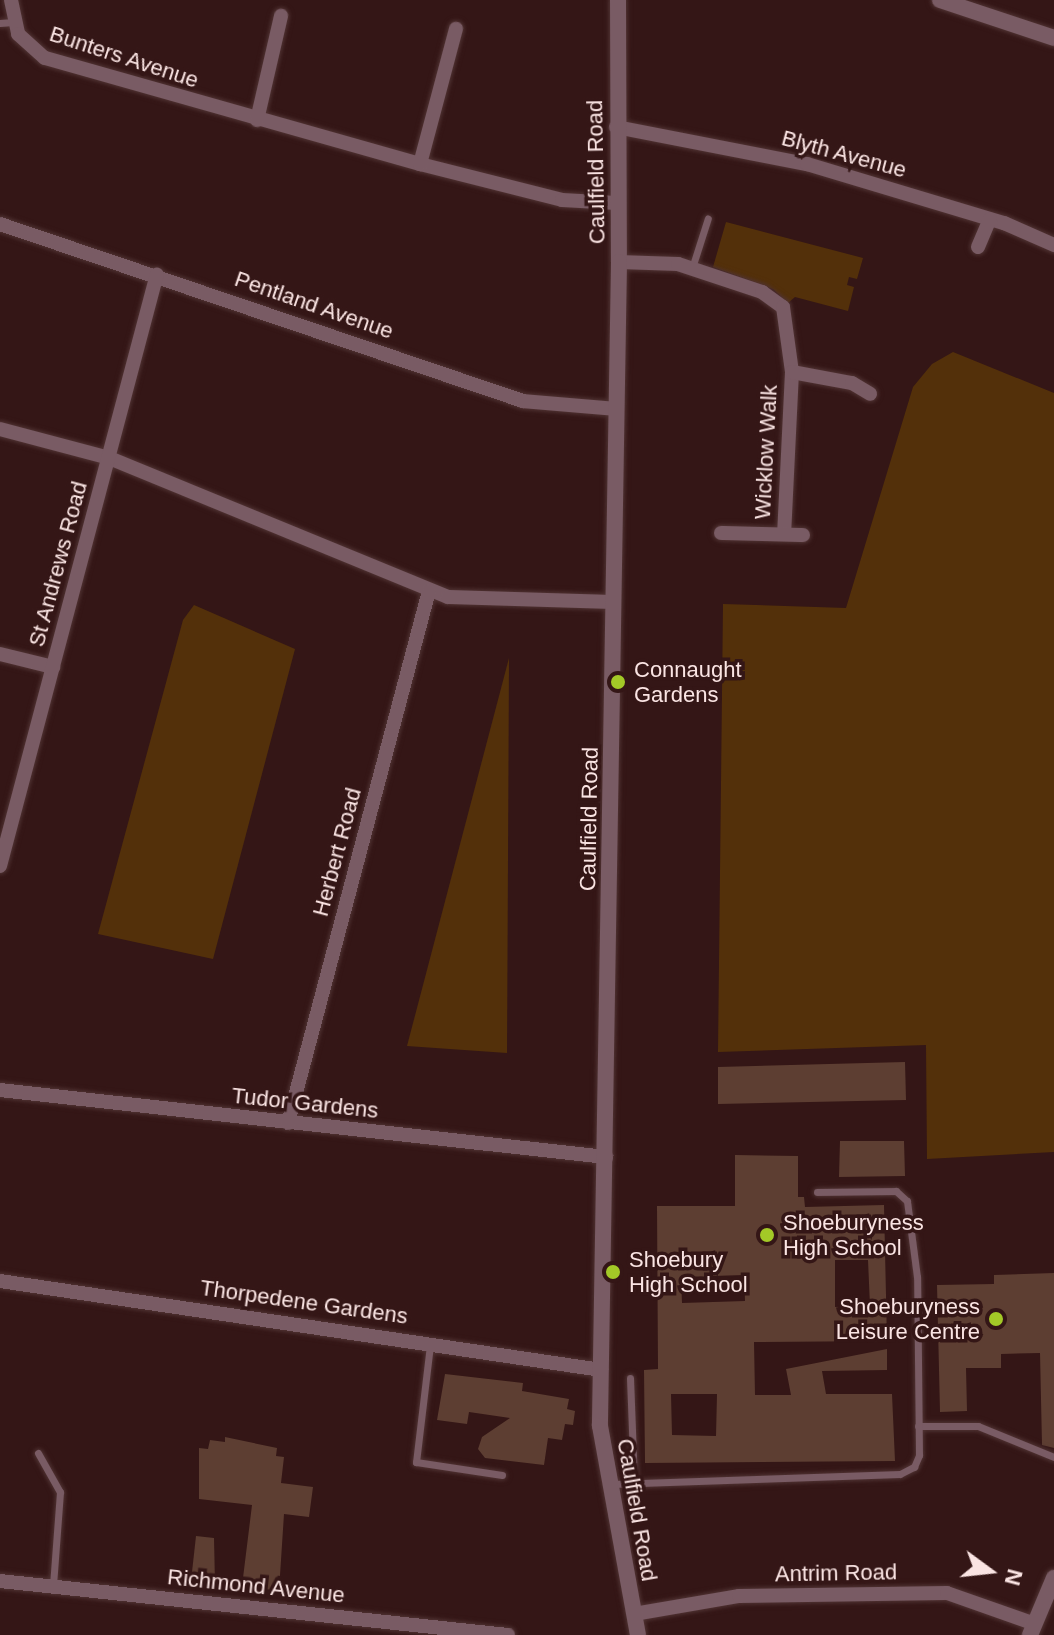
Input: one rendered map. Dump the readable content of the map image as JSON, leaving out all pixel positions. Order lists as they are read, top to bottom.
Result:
{
  "streets": {
    "street": [
      "Bunters Avenue",
      "Blyth Avenue",
      "Caulfield Road",
      "Pentland Avenue",
      "Wicklow Walk",
      "St Andrews Road",
      "Herbert Road",
      "Tudor Gardens",
      "Thorpedene Gardens",
      "Antrim Road",
      "Richmond Avenue"
    ]
  },
  "crossings": [
    ["Bunters Avenue", "Caulfield Road"],
    ["Blyth Avenue", "Caulfield Road"],
    ["Caulfield Road", "Pentland Avenue"],
    ["Caulfield Road", "Wicklow Walk"],
    ["Caulfield Road", "Tudor Gardens"],
    ["Caulfield Road", "Thorpedene Gardens"],
    ["Caulfield Road", "Antrim Road"],
    ["Pentland Avenue", "St Andrews Road"],
    ["Herbert Road", "Tudor Gardens"]
  ],
  "places": [
    "Connaught Gardens",
    "Shoeburyness High School",
    "Shoebury High School",
    "Shoeburyness Leisure Centre"
  ],
  "north": "right"
}
